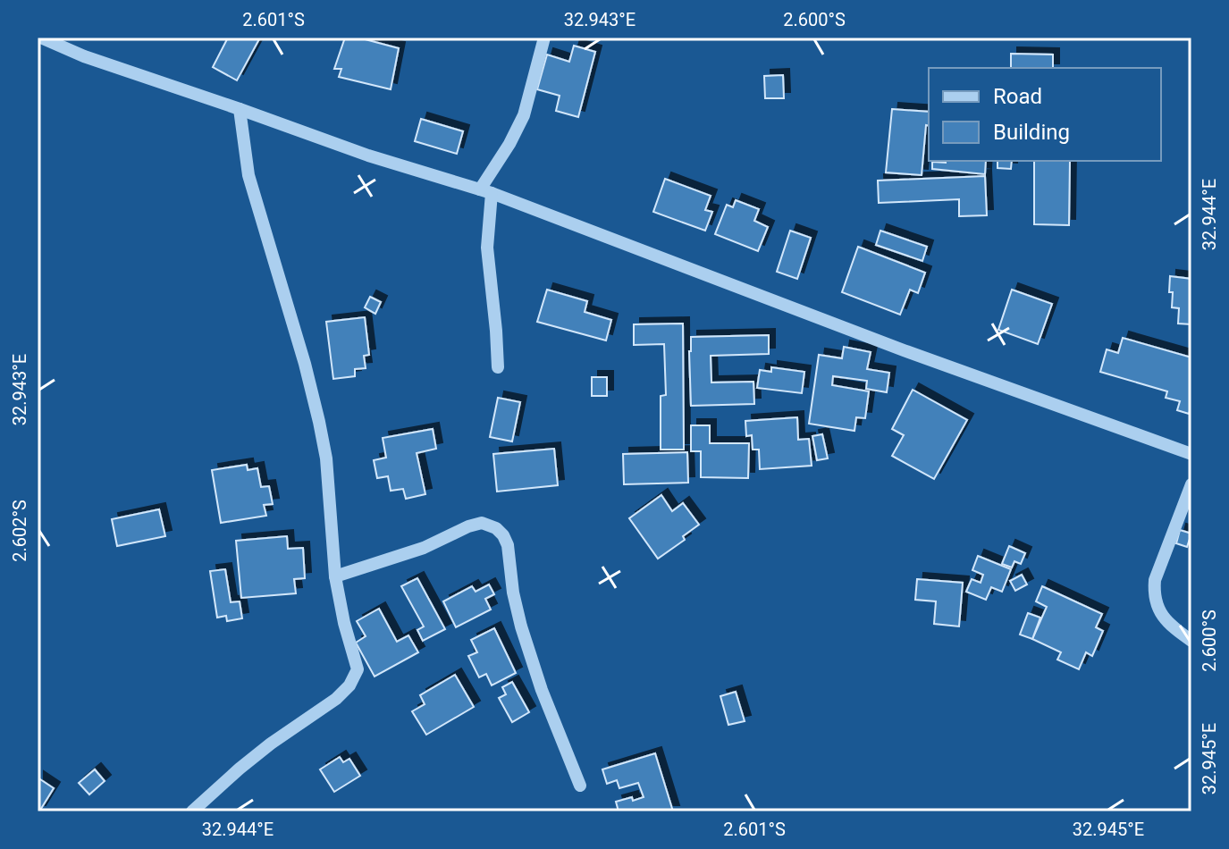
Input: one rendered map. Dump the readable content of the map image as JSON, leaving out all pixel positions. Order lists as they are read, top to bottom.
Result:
{
  "legend": ["Road", "Building"],
  "coordinates": [
    "2.601°S",
    "32.943°E",
    "2.600°S",
    "32.944°E",
    "2.602°S",
    "32.945°E"
  ]
}
